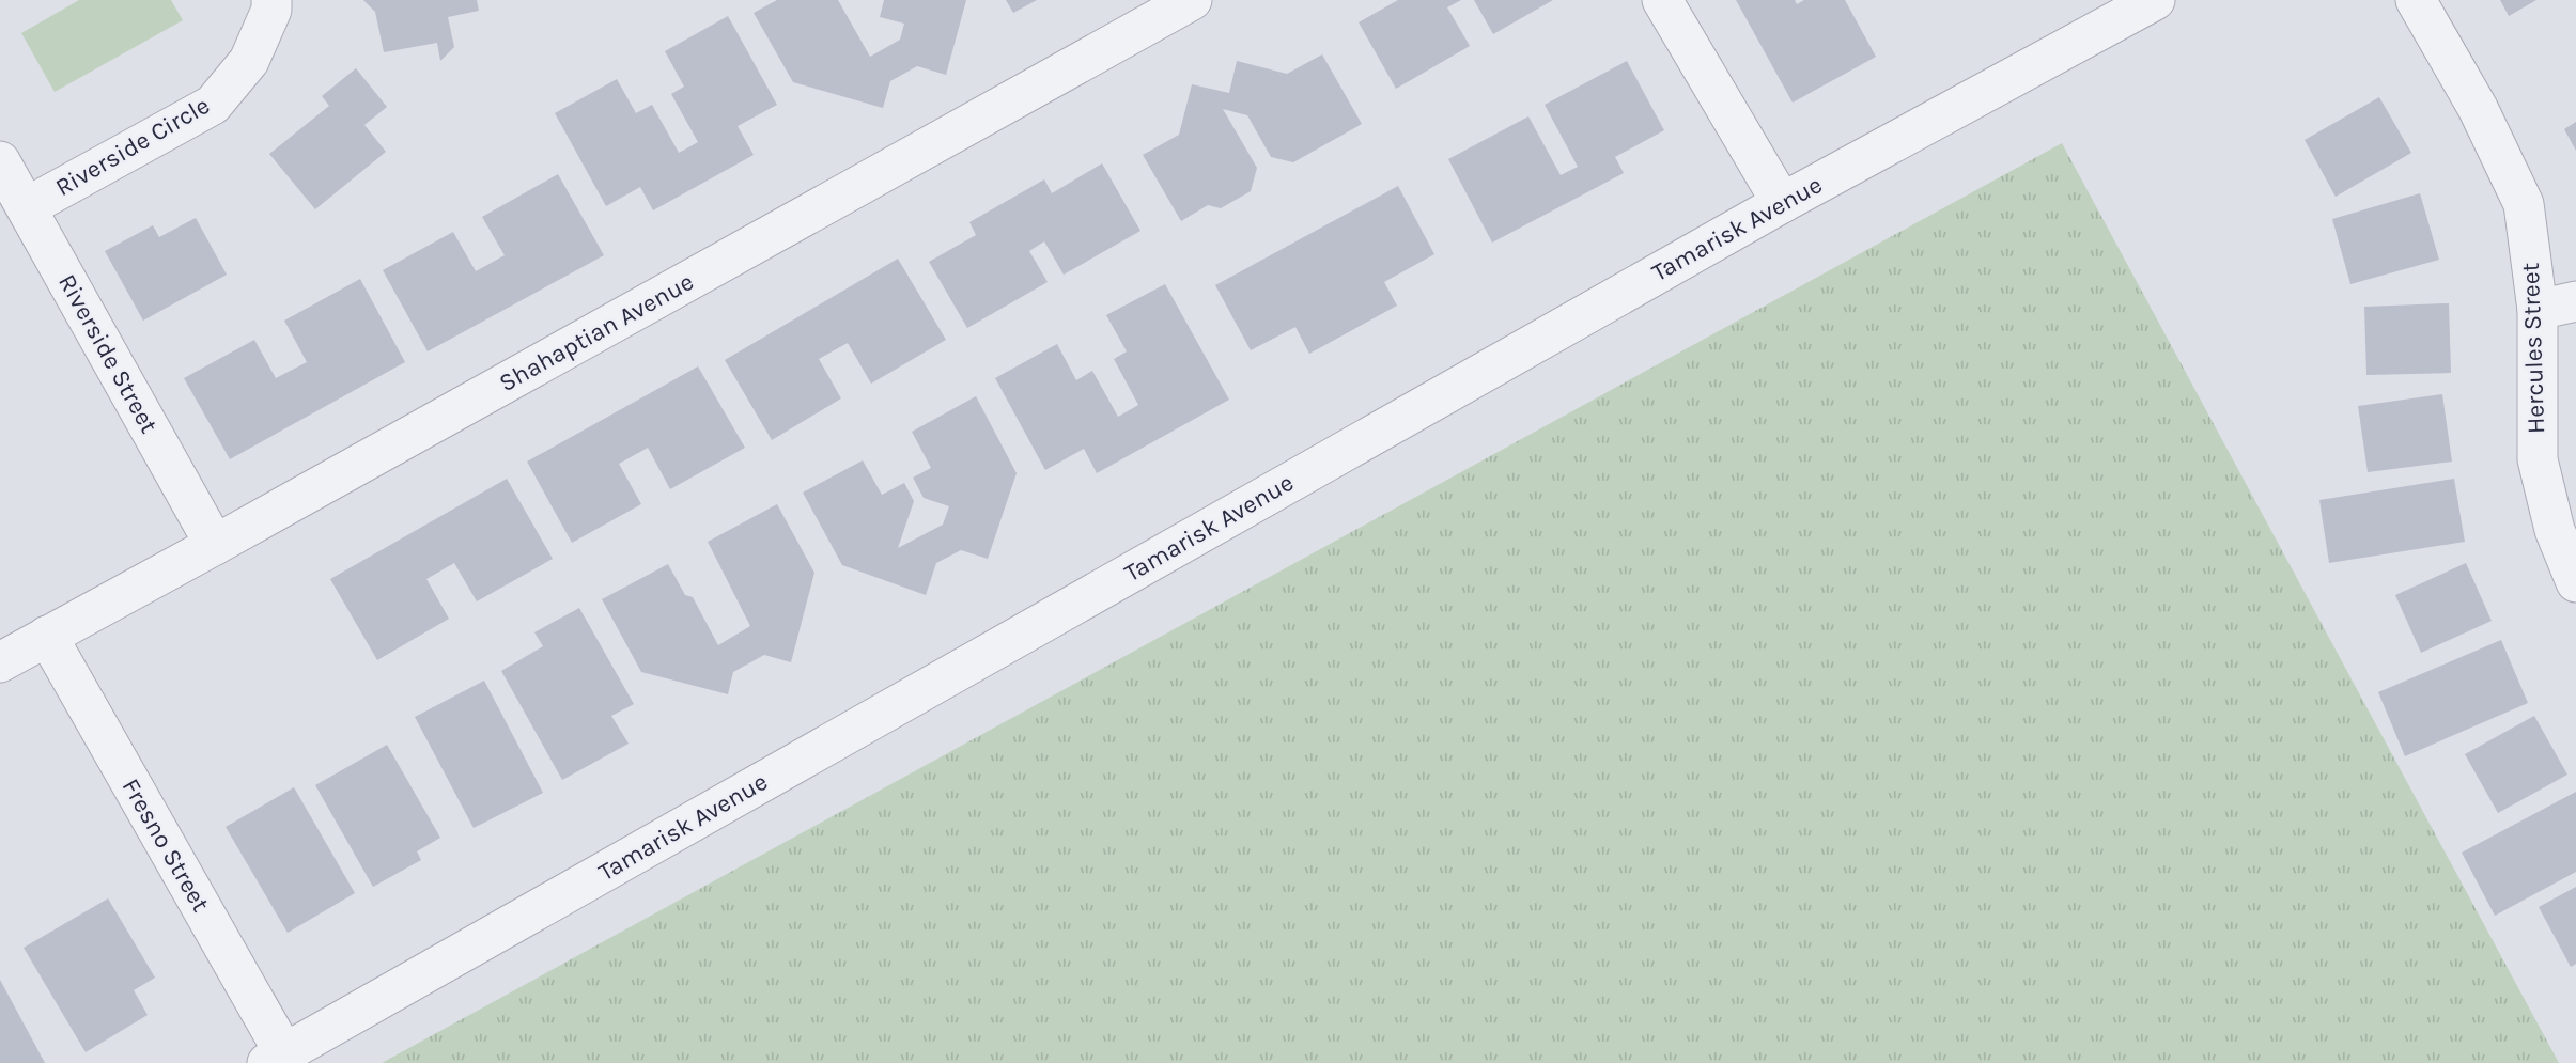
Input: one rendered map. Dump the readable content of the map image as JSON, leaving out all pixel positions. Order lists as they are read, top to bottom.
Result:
{
  "streets": {
    "street": [
      "Riverside Circle",
      "Tamarisk Avenue",
      "Shahaptian Avenue",
      "Hercules Street",
      "Riverside Street",
      "Fresno Street"
    ]
  },
  "crossings": [
    ["Riverside Circle", "Riverside Street"],
    ["Tamarisk Avenue", "Fresno Street"],
    ["Shahaptian Avenue", "Riverside Street"],
    ["Shahaptian Avenue", "Fresno Street"]
  ]
}
